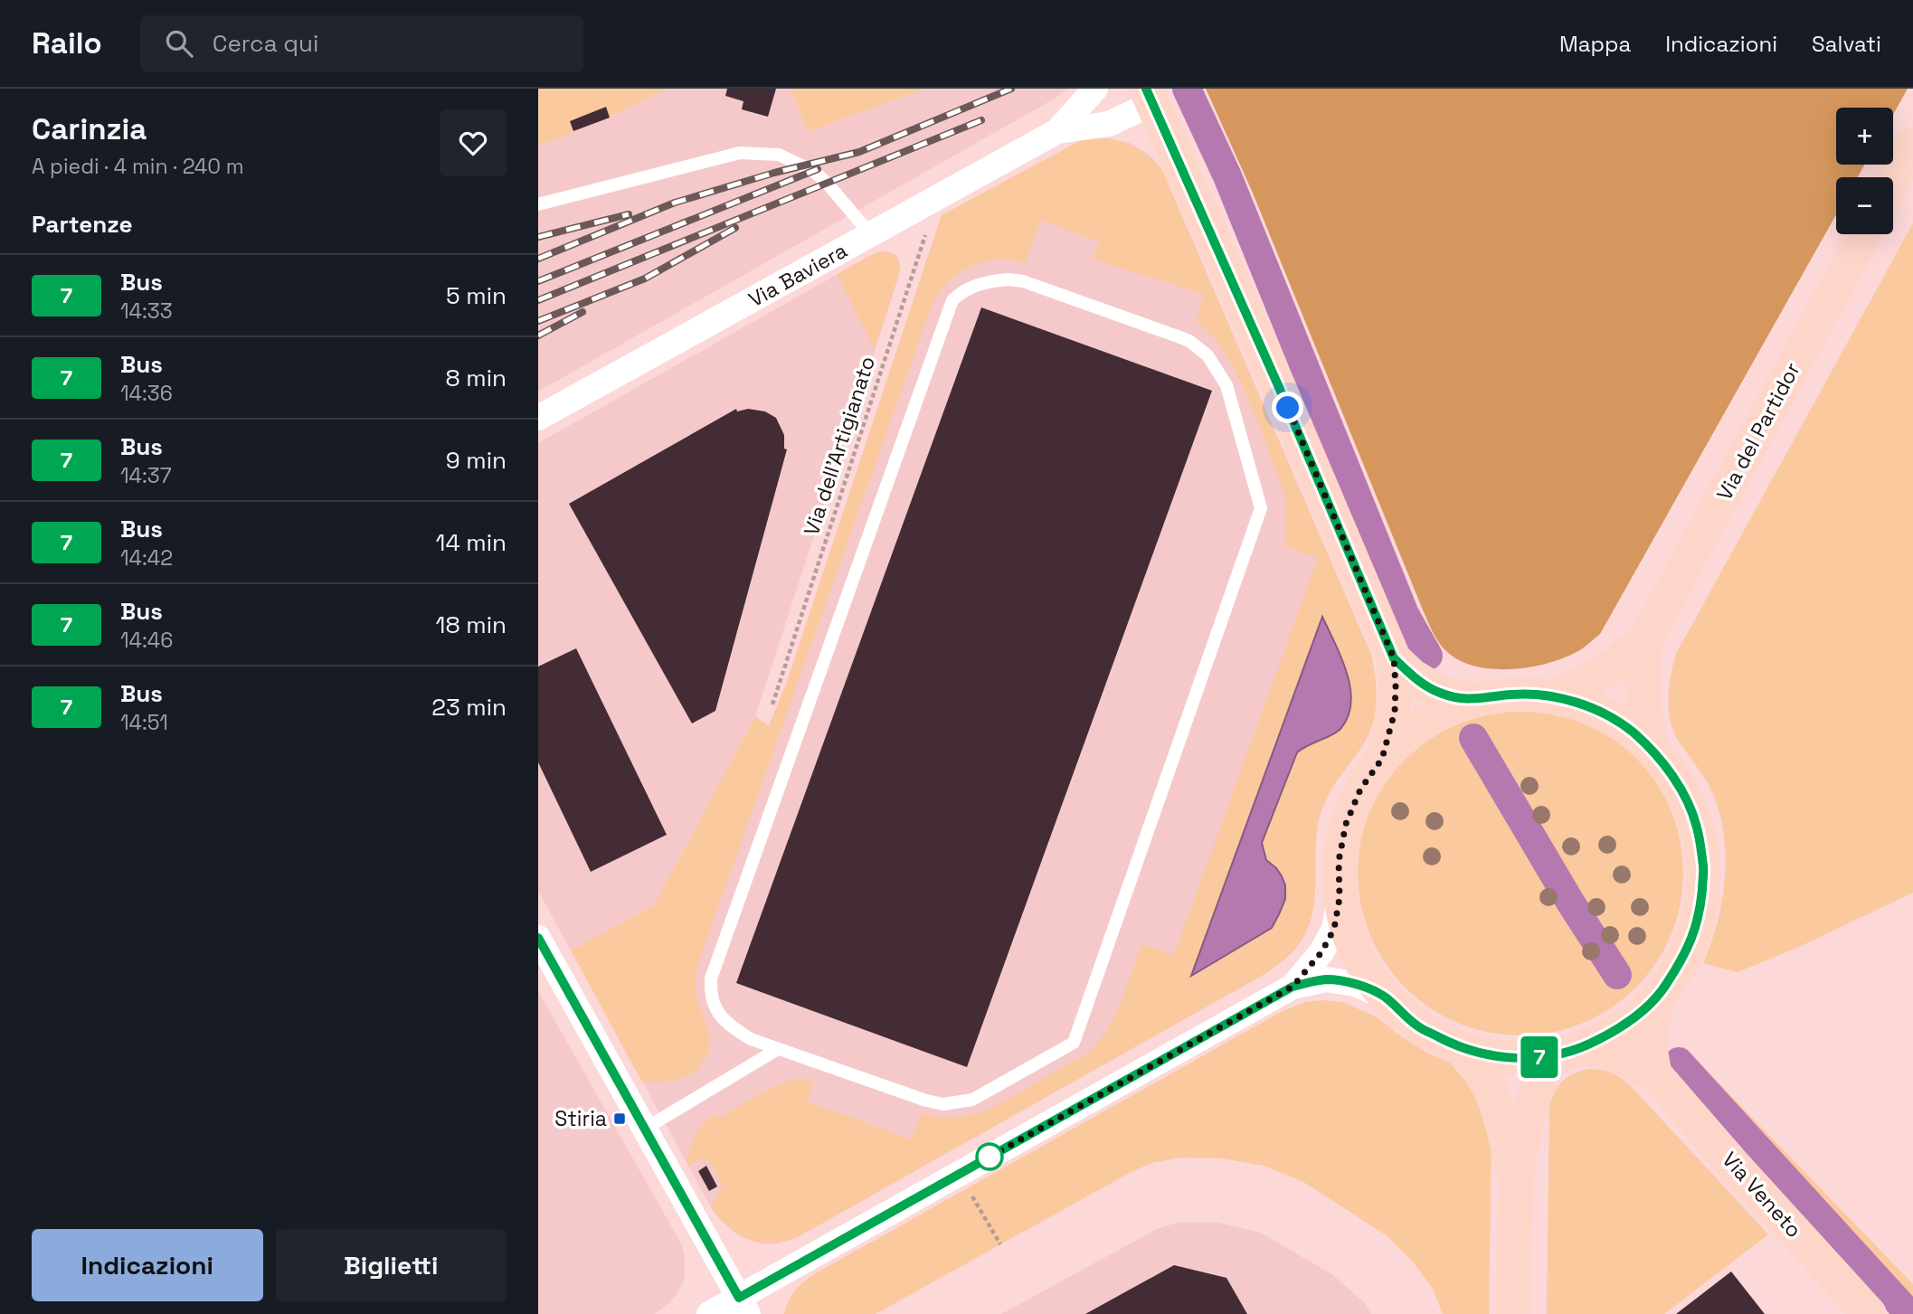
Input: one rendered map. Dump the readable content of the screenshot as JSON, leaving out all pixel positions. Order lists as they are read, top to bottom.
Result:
{
  "streets": {
    "main road": ["Via del Partidor", "Via Veneto"],
    "street": ["Via Baviera"],
    "path": ["Via dell'Artigianato"]
  },
  "crossings": [
    ["Via Baviera", "Via dell'Artigianato"]
  ],
  "places": {
    "transit": ["Stiria"]
  },
  "lines": ["bus line 7"],
  "page": {
    "header": "Railo",
    "search": "Cerca qui",
    "nav": ["Mappa", "Indicazioni", "Salvati"],
    "heading": [
      ["Carinzia", "A piedi · 4 min · 240 m"],
      "Partenze"
    ],
    "on_map": "7",
    "map_buttons": ["+", "−"],
    "list": [
      {
        "mark": "7",
        "name": "Bus",
        "note": "14:33",
        "value": "5 min"
      },
      {
        "mark": "7",
        "name": "Bus",
        "note": "14:36",
        "value": "8 min"
      },
      {
        "mark": "7",
        "name": "Bus",
        "note": "14:37",
        "value": "9 min"
      },
      {
        "mark": "7",
        "name": "Bus",
        "note": "14:42",
        "value": "14 min"
      },
      {
        "mark": "7",
        "name": "Bus",
        "note": "14:46",
        "value": "18 min"
      },
      {
        "mark": "7",
        "name": "Bus",
        "note": "14:51",
        "value": "23 min"
      }
    ],
    "buttons": ["Indicazioni", "Biglietti"]
  }
}
